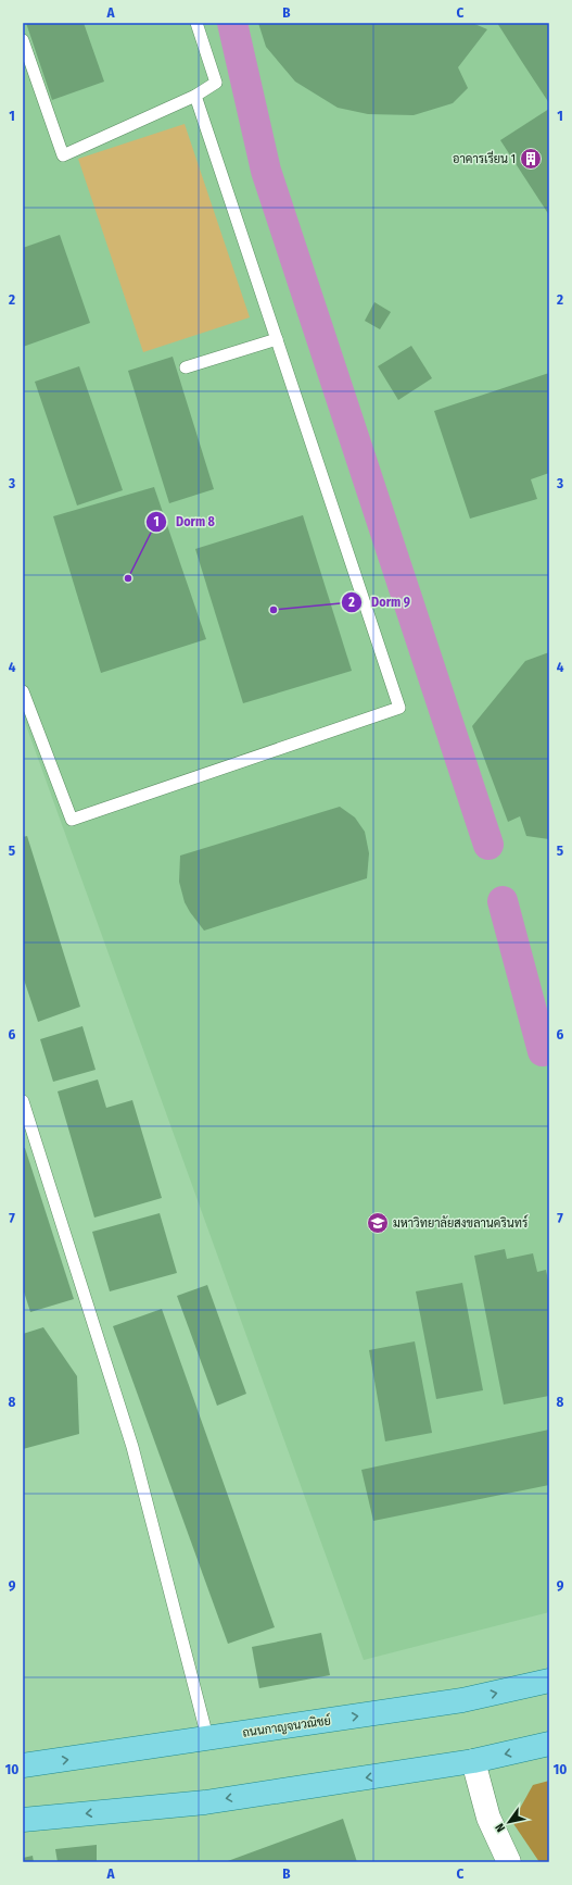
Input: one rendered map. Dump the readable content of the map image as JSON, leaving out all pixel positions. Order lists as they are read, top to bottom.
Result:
{
  "streets": {
    "main road": ["ถนนกาญจนวณิชย์"]
  },
  "places": {
    "building": ["อาคารเรียน 1"],
    "other": ["Dorm 8", "Dorm 9"],
    "school or university": ["มหาวิทยาลัยสงขลานครินทร์"]
  },
  "north": "bottom left",
  "grid": {
    "columns": ["A", "B", "C"],
    "rows": [
      "1",
      "2",
      "3",
      "4",
      "5",
      "6",
      "7",
      "8",
      "9",
      "10"
    ]
  }
}
